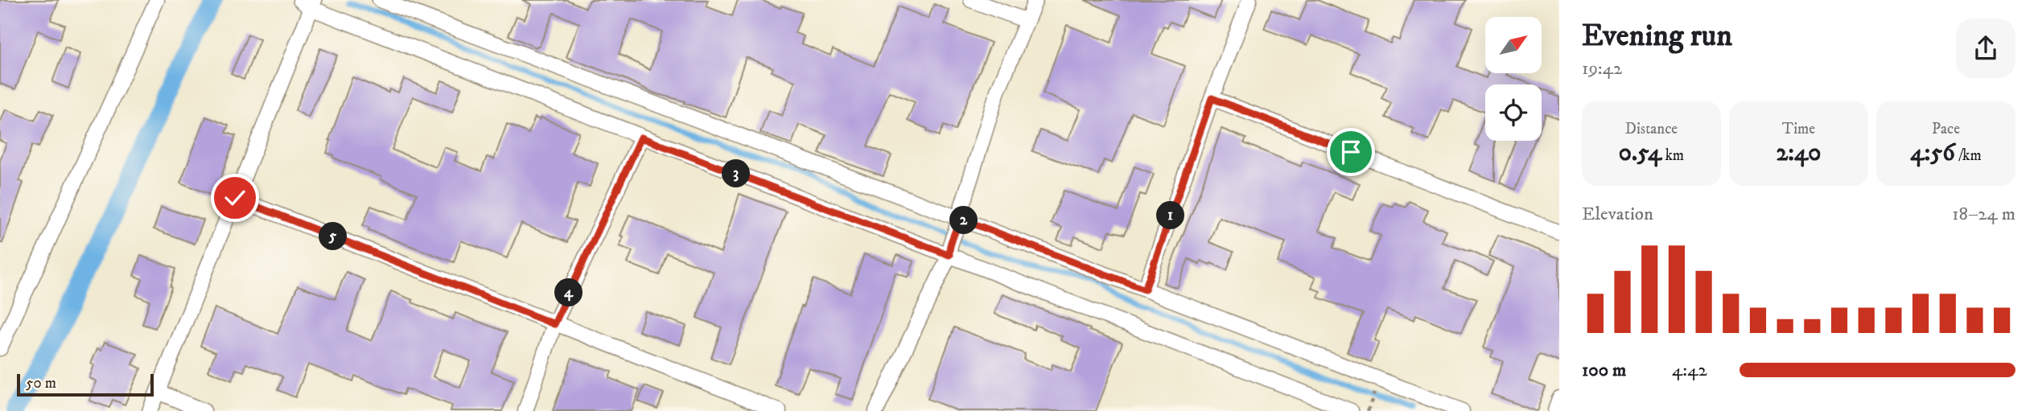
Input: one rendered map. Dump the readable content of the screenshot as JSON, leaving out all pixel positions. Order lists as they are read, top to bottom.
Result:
{
  "scale_bar": "50 m",
  "north": "top right",
  "page": {
    "heading": ["Evening run", "19:42"],
    "stats": [
      ["Distance", "0.54 km"],
      ["Time", "2:40"],
      ["Pace", "4:56 /km"]
    ],
    "pins": [
      "3",
      "1",
      "2",
      "5",
      "4"
    ],
    "chart": ["Elevation", "18–24 m"],
    "list": [
      {
        "name": "100 m",
        "note": "4:42"
      }
    ],
    "scale": "50 m"
  }
}
